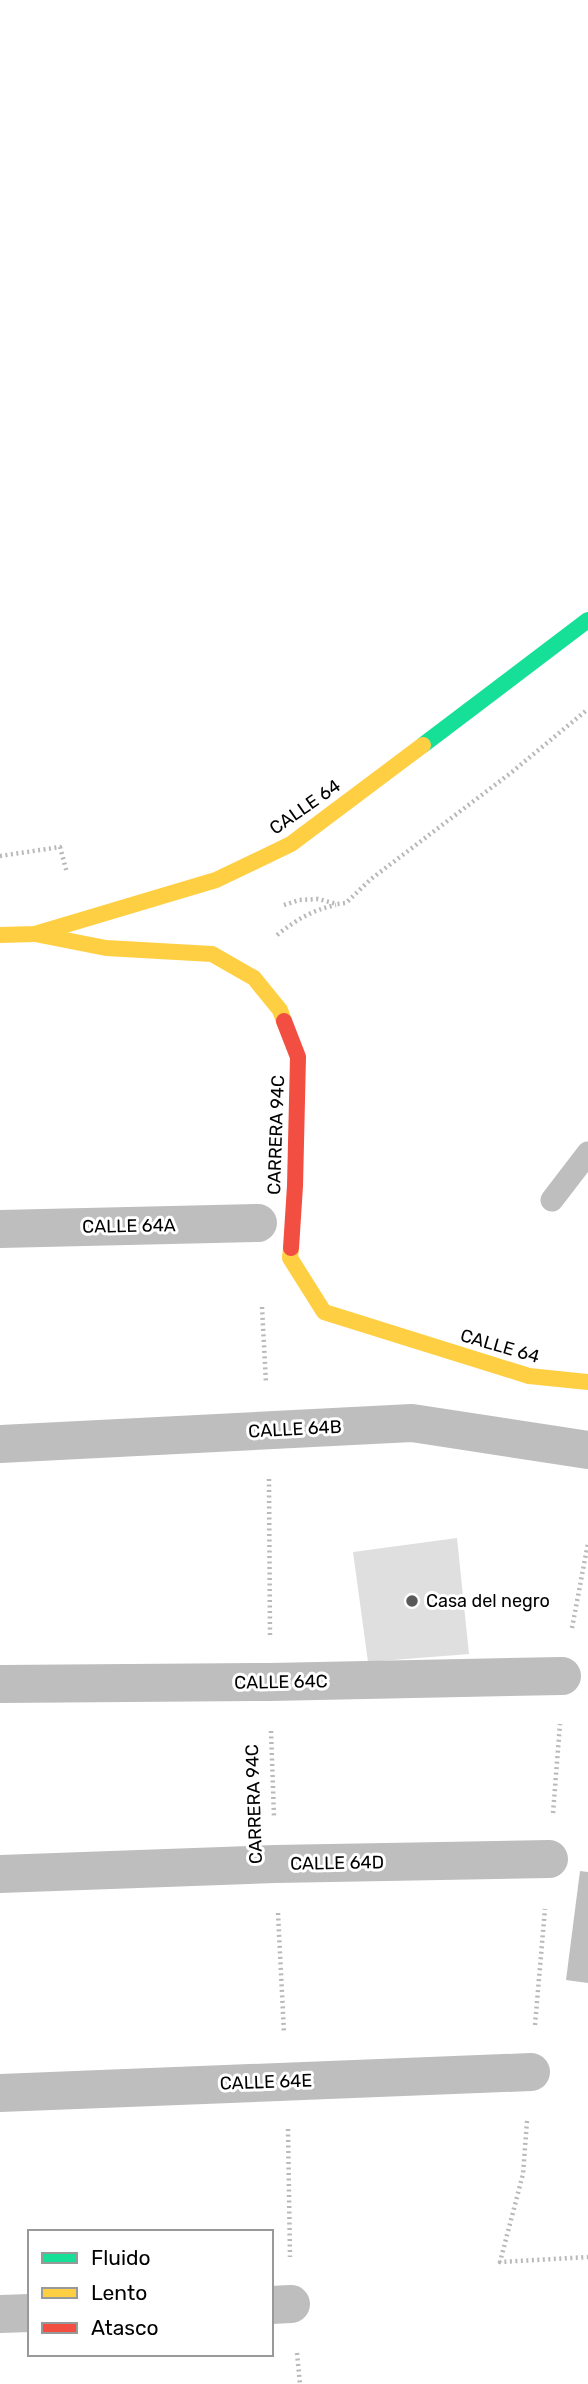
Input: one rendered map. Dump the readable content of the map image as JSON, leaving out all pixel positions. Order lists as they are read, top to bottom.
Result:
{
  "streets": {
    "street": [
      "CALLE 64",
      "CARRERA 94C",
      "CALLE 64A",
      "CALLE 64B",
      "CALLE 64C",
      "CALLE 64D",
      "CALLE 64E"
    ]
  },
  "crossings": [
    ["CALLE 64", "CARRERA 94C"],
    ["CARRERA 94C", "CALLE 64B"],
    ["CARRERA 94C", "CALLE 64C"],
    ["CARRERA 94C", "CALLE 64D"],
    ["CARRERA 94C", "CALLE 64E"]
  ],
  "places": ["Casa del negro"],
  "legend": ["Fluido", "Lento", "Atasco"]
}
